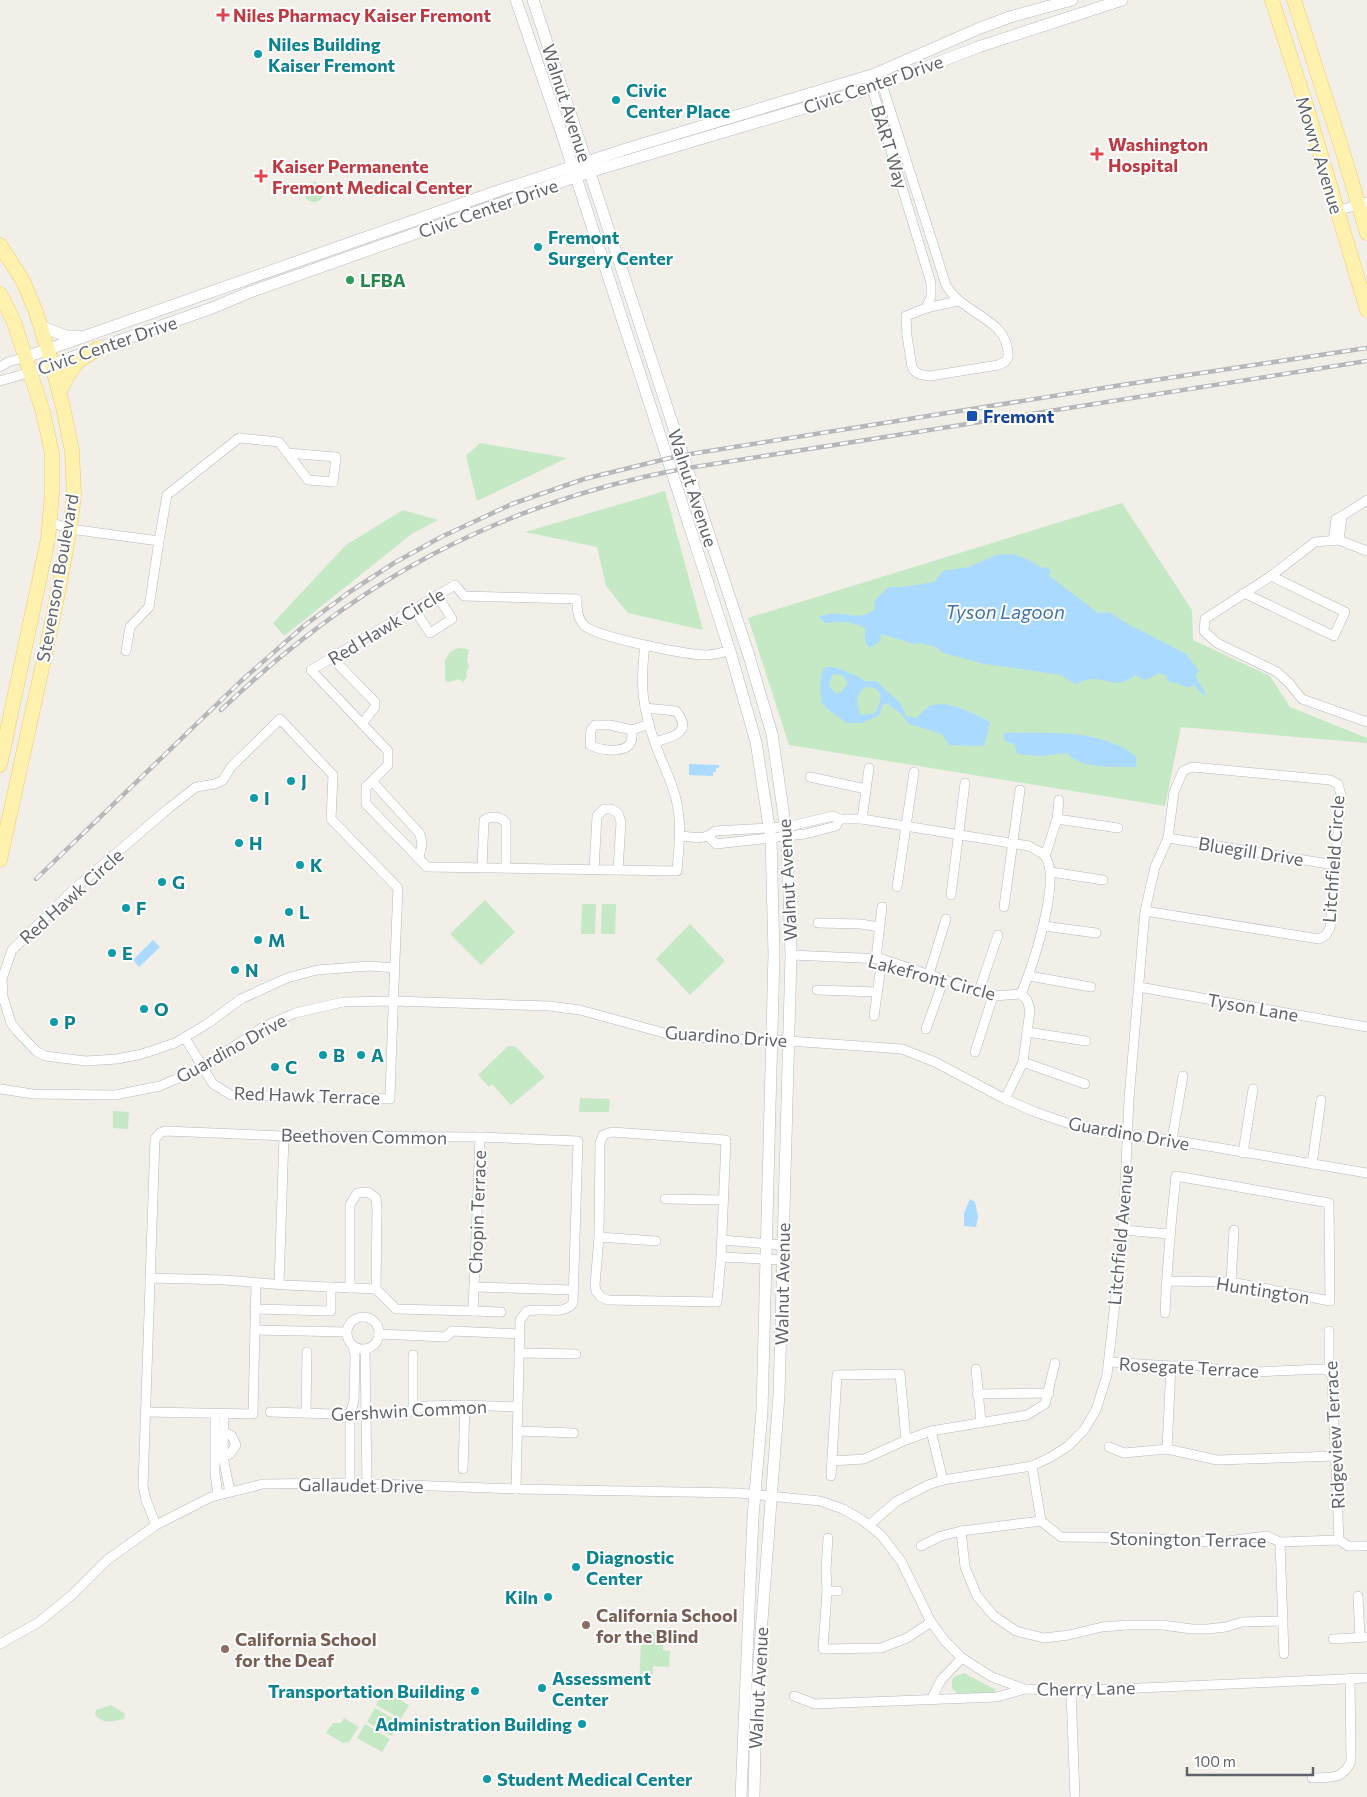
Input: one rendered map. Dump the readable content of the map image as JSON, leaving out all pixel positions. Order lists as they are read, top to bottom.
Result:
{
  "streets": {
    "main road": [
      "Civic Center Drive",
      "Walnut Avenue",
      "Mowry Avenue",
      "Stevenson Boulevard"
    ],
    "street": [
      "BART Way",
      "Red Hawk Circle",
      "Bluegill Drive",
      "Litchfield Circle",
      "Lakefront Circle",
      "Tyson Lane",
      "Guardino Drive",
      "Red Hawk Terrace",
      "Beethoven Common",
      "Chopin Terrace",
      "Litchfield Avenue",
      "Huntington",
      "Rosegate Terrace",
      "Gershwin Common",
      "Ridgeview Terrace",
      "Gallaudet Drive",
      "Stonington Terrace",
      "Cherry Lane"
    ]
  },
  "crossings": [
    ["Civic Center Drive", "Walnut Avenue"],
    ["Civic Center Drive", "BART Way"],
    ["Civic Center Drive", "Stevenson Boulevard"],
    ["Walnut Avenue", "Lakefront Circle"],
    ["Walnut Avenue", "Guardino Drive"],
    ["Walnut Avenue", "Gallaudet Drive"],
    ["Walnut Avenue", "Cherry Lane"],
    ["Red Hawk Circle", "Guardino Drive"],
    ["Red Hawk Circle", "Red Hawk Terrace"],
    ["Bluegill Drive", "Litchfield Circle"],
    ["Bluegill Drive", "Litchfield Avenue"],
    ["Litchfield Circle", "Litchfield Avenue"],
    ["Tyson Lane", "Litchfield Avenue"],
    ["Guardino Drive", "Red Hawk Terrace"],
    ["Guardino Drive", "Litchfield Avenue"],
    ["Beethoven Common", "Chopin Terrace"],
    ["Beethoven Common", "Gallaudet Drive"],
    ["Litchfield Avenue", "Rosegate Terrace"],
    ["Litchfield Avenue", "Cherry Lane"],
    ["Rosegate Terrace", "Ridgeview Terrace"],
    ["Ridgeview Terrace", "Stonington Terrace"],
    ["Gallaudet Drive", "Cherry Lane"]
  ],
  "water": ["Tyson Lagoon"],
  "places": {
    "health": ["Niles Pharmacy Kaiser Fremont", "Washington Hospital", "Kaiser Permanente Fremont Medical Center"],
    "other": [
      "Niles Building Kaiser Fremont",
      "Civic Center Place",
      "Fremont Surgery Center",
      "LFBA",
      "J",
      "I",
      "H",
      "K",
      "G",
      "F",
      "L",
      "M",
      "E",
      "N",
      "O",
      "P",
      "B",
      "A",
      "C",
      "Diagnostic Center",
      "Kiln",
      "California School for the Blind",
      "California School for the Deaf",
      "Assessment Center",
      "Transportation Building",
      "Administration Building",
      "Student Medical Center"
    ],
    "transit": ["Fremont"]
  },
  "scale_bar": "100 m"
}
